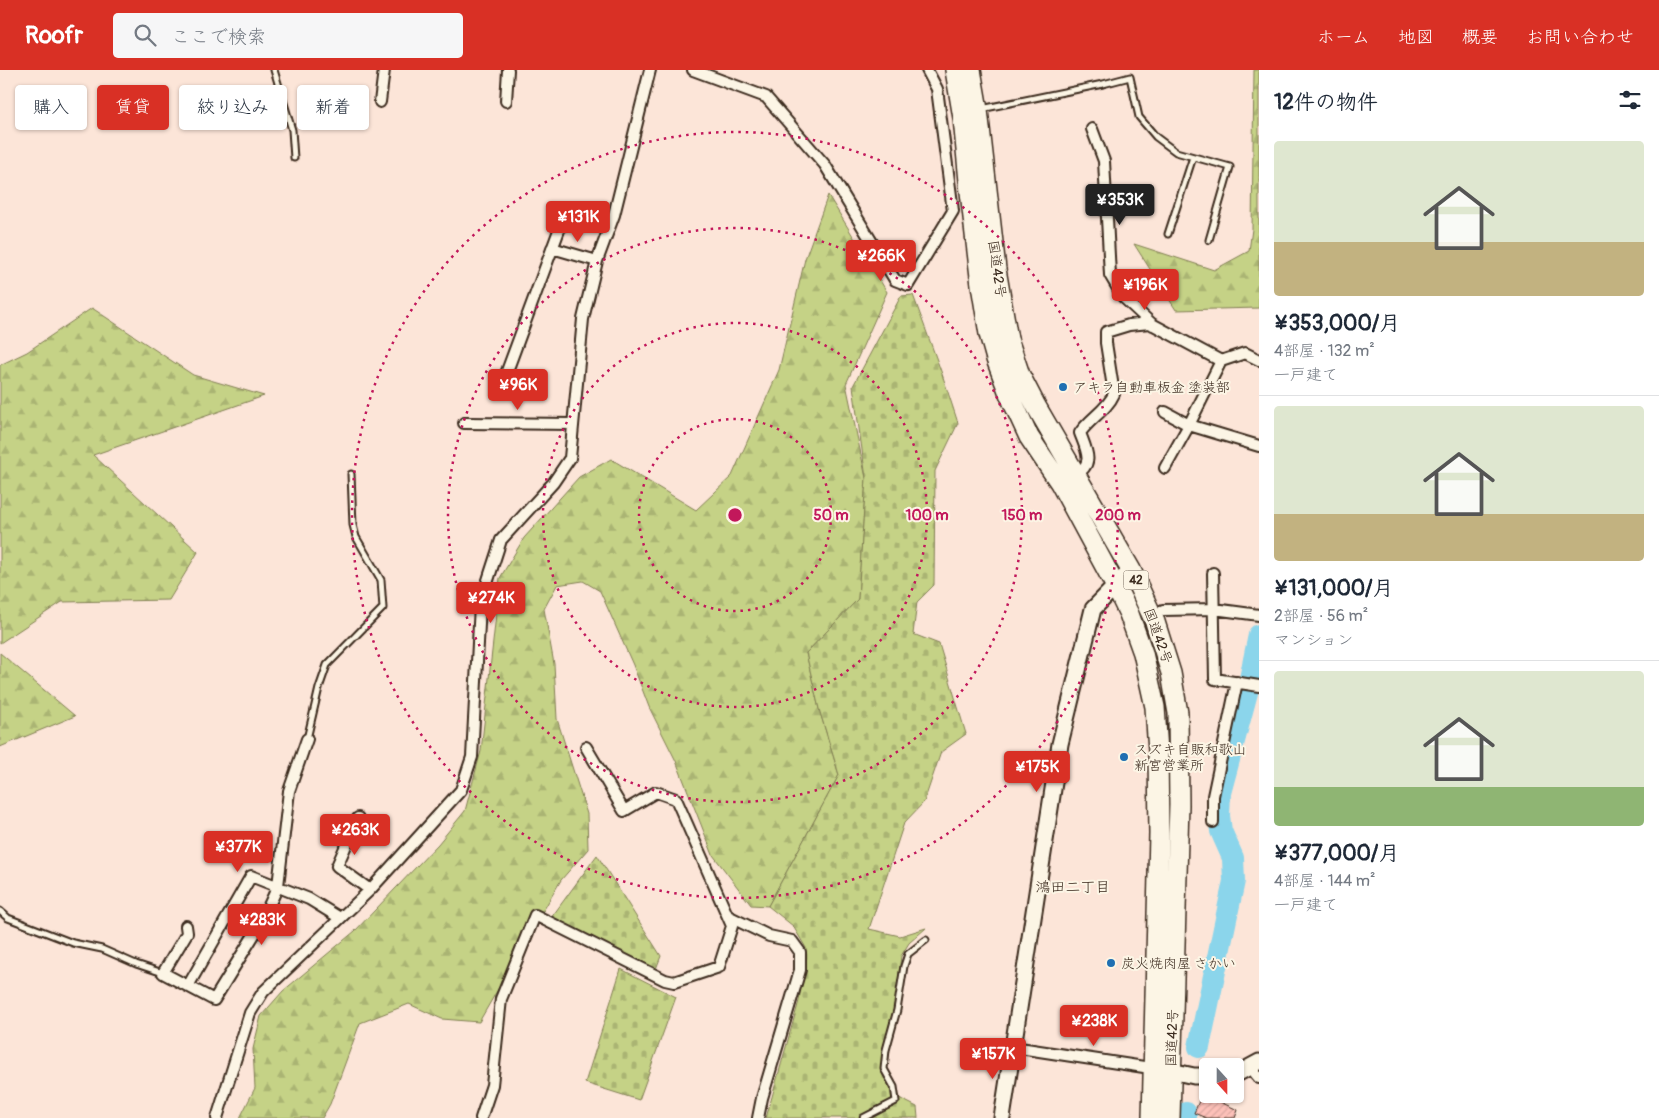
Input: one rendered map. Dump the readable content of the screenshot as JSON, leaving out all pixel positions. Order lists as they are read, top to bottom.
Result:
{
  "streets": {
    "highway": ["国道42号", "42"]
  },
  "districts": ["鴻田二丁目"],
  "places": ["アキラ自動車板金 塗装部", "スズキ自販和歌山 新宮営業所", "炭火焼肉屋 さかい"],
  "north": "bottom",
  "page": {
    "header": "Roofr",
    "search": "ここで検索",
    "nav": [
      "ホーム",
      "地図",
      "概要",
      "お問い合わせ"
    ],
    "heading": "12件の物件",
    "chip": [
      "購入",
      "賃貸",
      "絞り込み",
      "新着"
    ],
    "list": [
      {
        "name": "¥353,000/月",
        "note": "4部屋 · 132 m² · 一戸建て"
      },
      {
        "name": "¥131,000/月",
        "note": "2部屋 · 56 m² · マンション"
      },
      {
        "name": "¥377,000/月",
        "note": "4部屋 · 144 m² · 一戸建て"
      }
    ],
    "price": [
      "¥353K",
      "¥131K",
      "¥266K",
      "¥196K",
      "¥96K",
      "¥274K",
      "¥175K",
      "¥263K",
      "¥377K",
      "¥283K",
      "¥238K",
      "¥157K"
    ]
  },
  "rings": [
    "50 m",
    "100 m",
    "150 m",
    "200 m"
  ]
}
